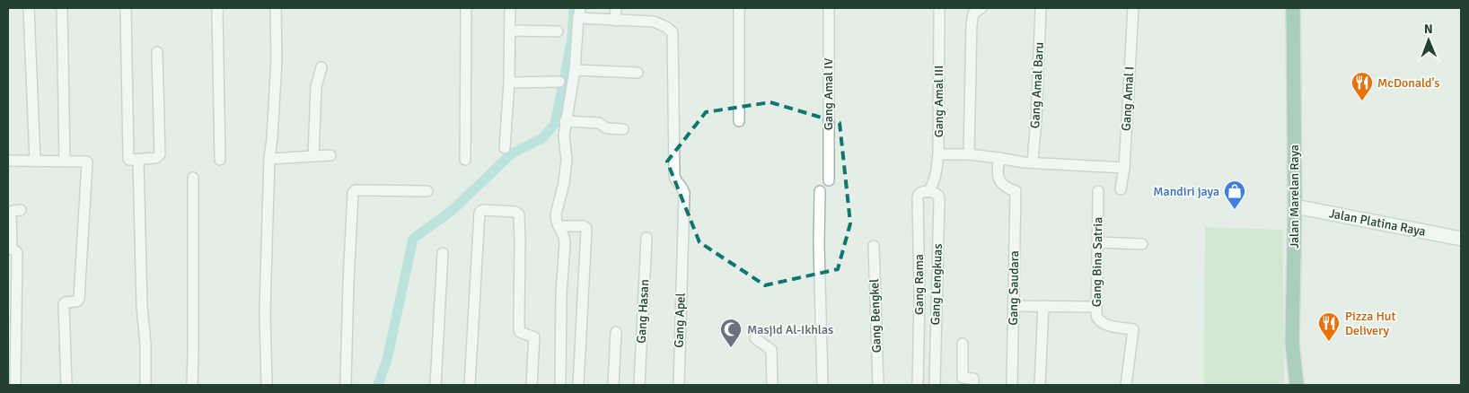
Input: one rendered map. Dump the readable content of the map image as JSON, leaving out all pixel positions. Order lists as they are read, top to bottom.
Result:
{
  "streets": {
    "main road": ["Jalan Marelan Raya", "Jalan Platina Raya"],
    "street": [
      "Gang Amal Baru",
      "Gang Amal IV",
      "Gang Amal I",
      "Gang Amal III",
      "Gang Bina Satria",
      "Gang Rama",
      "Gang Lengkuas",
      "Gang Saudara",
      "Gang Hasan",
      "Gang Bengkel",
      "Gang Apel"
    ]
  },
  "crossings": [
    ["Gang Amal III", "Gang Rama"],
    ["Gang Amal III", "Gang Lengkuas"],
    ["Jalan Marelan Raya", "Jalan Platina Raya"],
    ["Gang Rama", "Gang Lengkuas"]
  ],
  "places": {
    "restaurant": ["McDonald's", "Pizza Hut Delivery"],
    "shop": ["Mandiri jaya"],
    "mosque": ["Masjid Al-Ikhlas"]
  },
  "north": "top"
}
